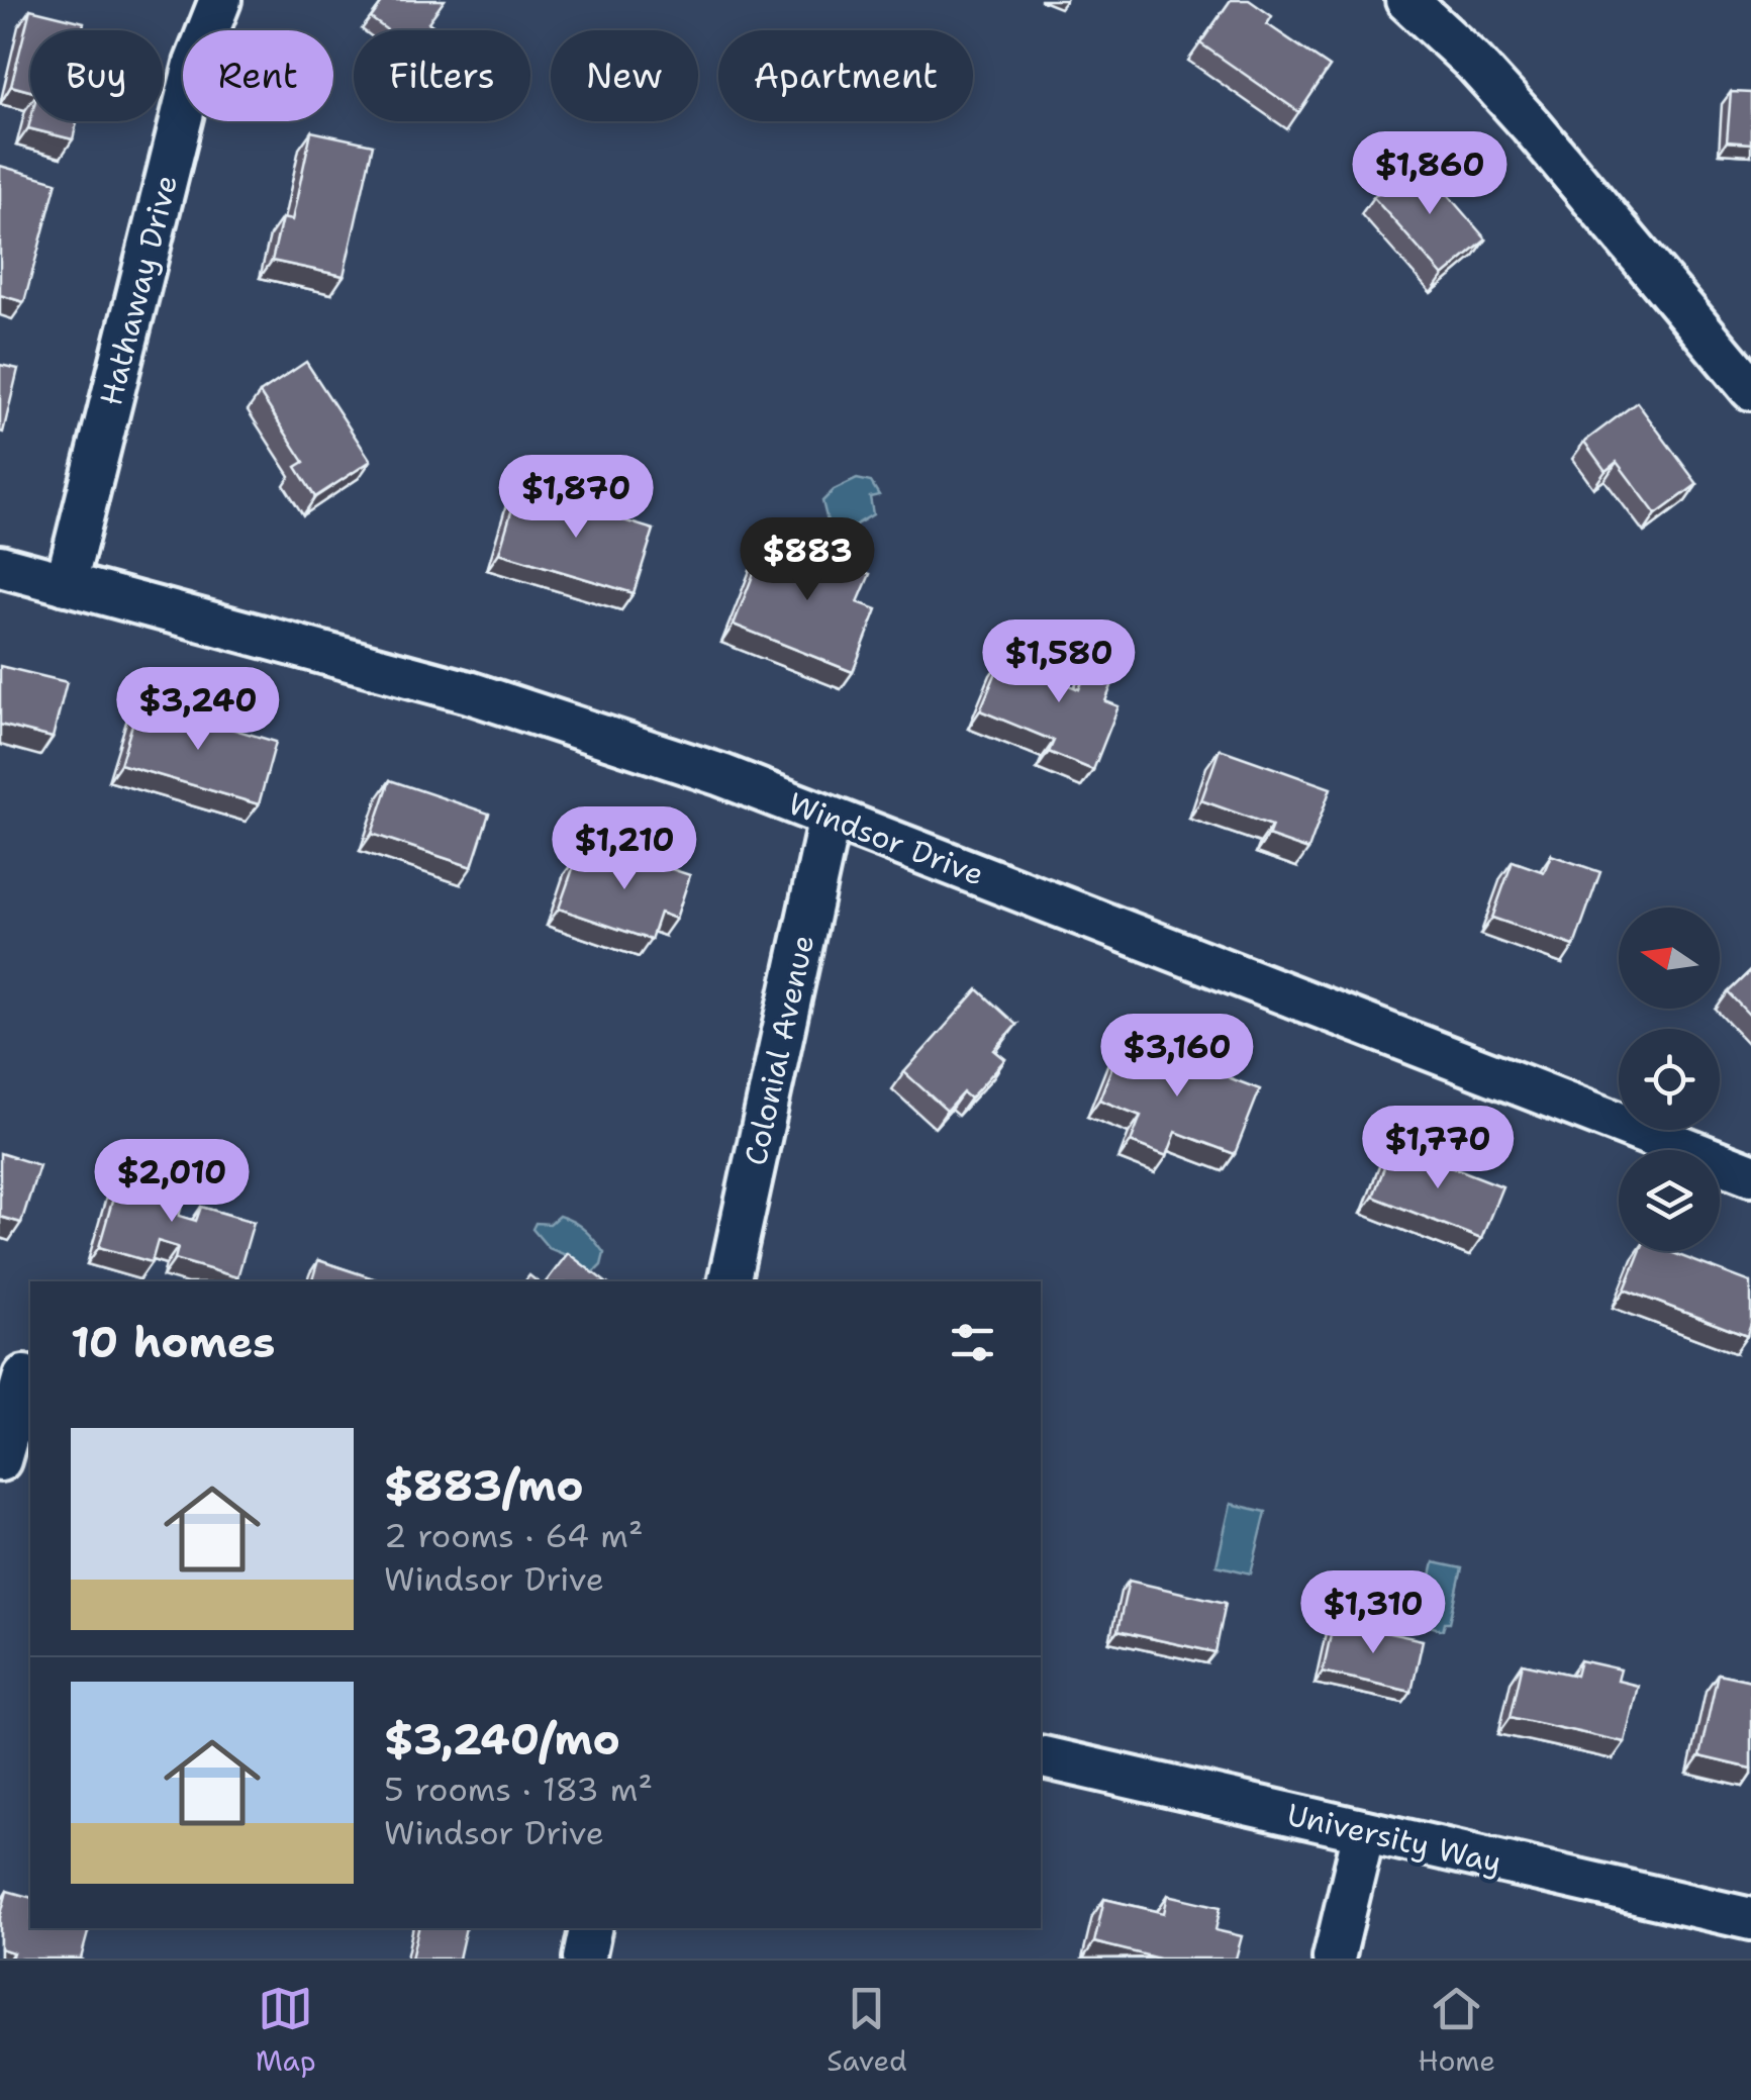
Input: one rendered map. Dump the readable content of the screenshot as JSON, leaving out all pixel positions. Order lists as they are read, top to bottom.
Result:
{
  "streets": {
    "street": [
      "Hathaway Drive",
      "Windsor Drive",
      "Colonial Avenue",
      "University Way"
    ]
  },
  "crossings": [
    ["Hathaway Drive", "Windsor Drive"],
    ["Windsor Drive", "Colonial Avenue"]
  ],
  "north": "left",
  "page": {
    "chip": [
      "Buy",
      "Rent",
      "Filters",
      "New",
      "Apartment"
    ],
    "price": [
      "$1,860",
      "$1,870",
      "$883",
      "$1,580",
      "$3,240",
      "$1,210",
      "$3,160",
      "$1,770",
      "$2,010",
      "$1,310"
    ],
    "heading": "10 homes",
    "list": [
      {
        "name": "$883/mo",
        "note": "2 rooms · 64 m² · Windsor Drive"
      },
      {
        "name": "$3,240/mo",
        "note": "5 rooms · 183 m² · Windsor Drive"
      }
    ],
    "tabs": ["Map", "Saved", "Home"]
  }
}
